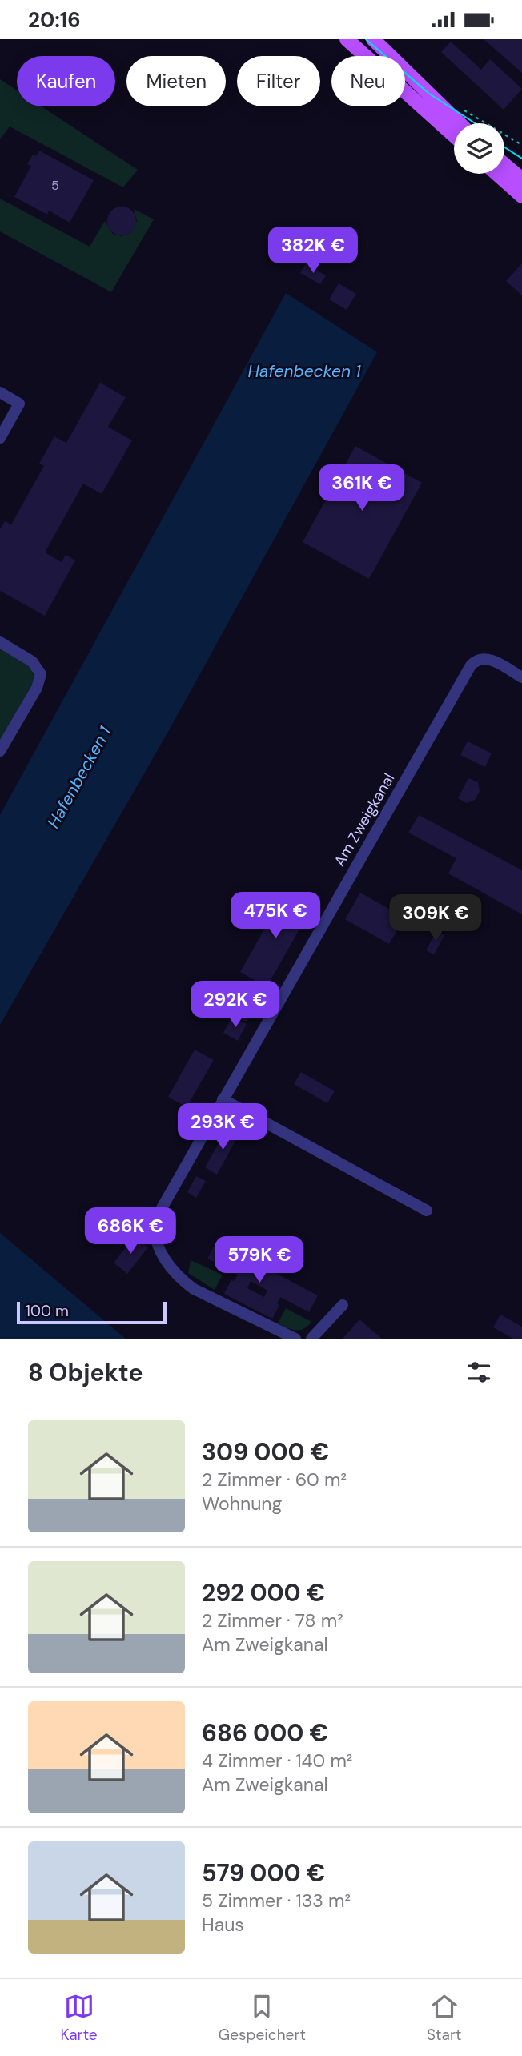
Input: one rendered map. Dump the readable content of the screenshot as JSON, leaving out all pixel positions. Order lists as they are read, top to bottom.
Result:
{
  "streets": {
    "street": ["Am Zweigkanal"]
  },
  "water": ["Hafenbecken 1"],
  "house_numbers": ["5"],
  "scale_bar": "100 m",
  "page": {
    "status": "20:16",
    "chip": [
      "Kaufen",
      "Mieten",
      "Filter",
      "Neu"
    ],
    "price": [
      "382K €",
      "361K €",
      "475K €",
      "309K €",
      "292K €",
      "293K €",
      "686K €",
      "579K €"
    ],
    "scale": "100 m",
    "heading": "8 Objekte",
    "list": [
      {
        "name": "309 000 €",
        "note": "2 Zimmer · 60 m² · Wohnung"
      },
      {
        "name": "292 000 €",
        "note": "2 Zimmer · 78 m² · Am Zweigkanal"
      },
      {
        "name": "686 000 €",
        "note": "4 Zimmer · 140 m² · Am Zweigkanal"
      },
      {
        "name": "579 000 €",
        "note": "5 Zimmer · 133 m² · Haus"
      }
    ],
    "tabs": ["Karte", "Gespeichert", "Start"]
  }
}
